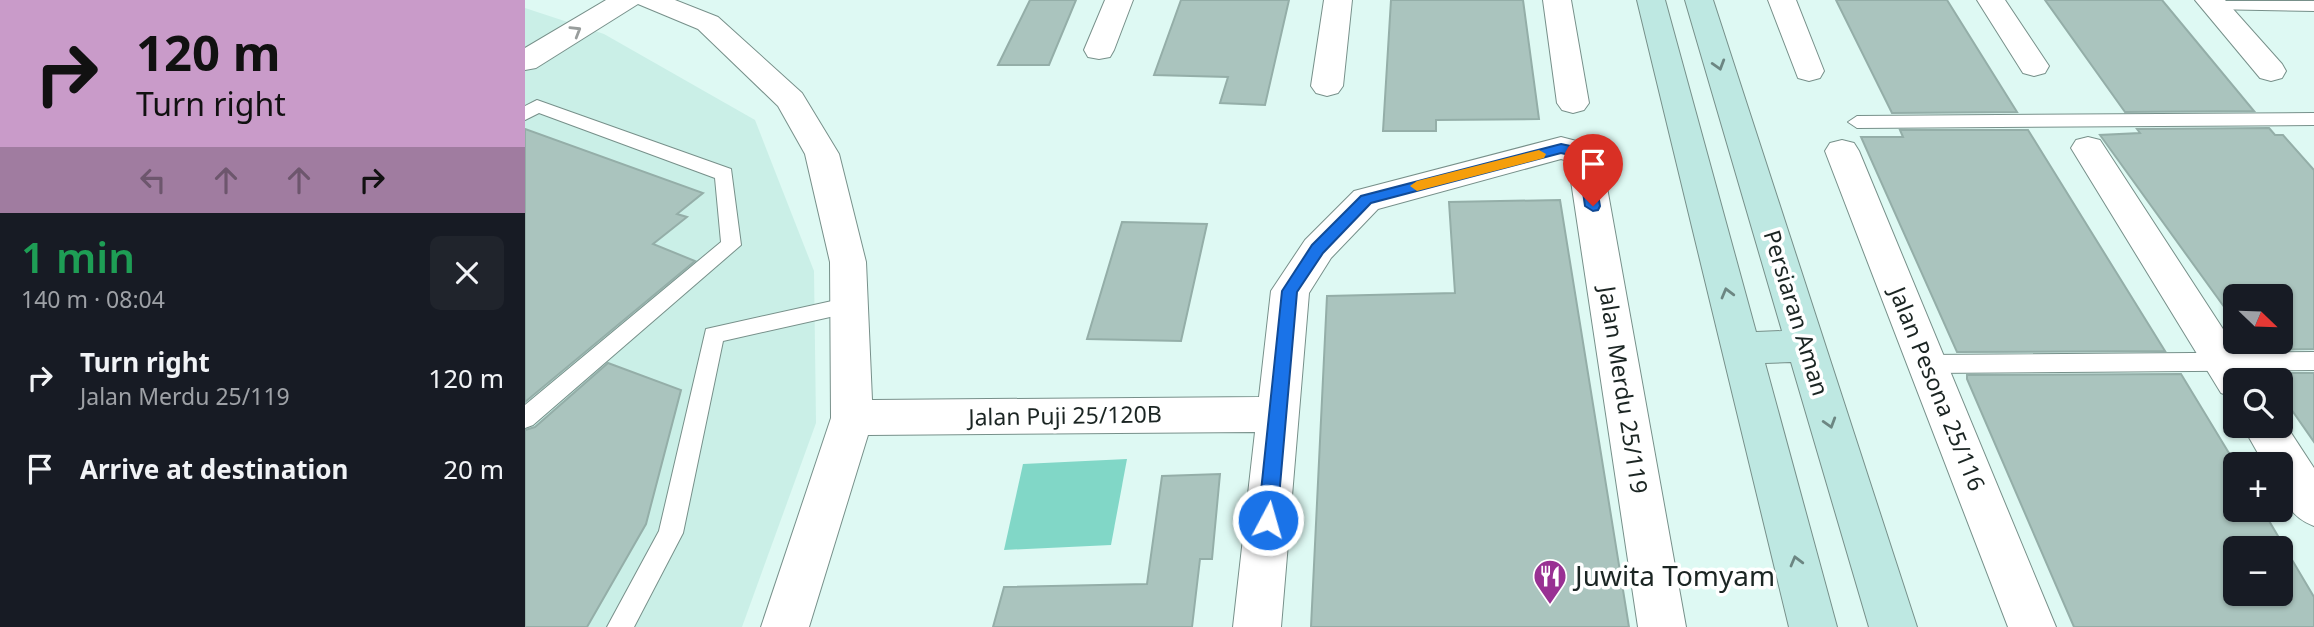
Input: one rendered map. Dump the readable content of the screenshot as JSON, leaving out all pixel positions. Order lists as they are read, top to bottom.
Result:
{
  "streets": {
    "street": [
      "Persiaran Aman",
      "Jalan Pesona 25/116",
      "Jalan Merdu 25/119",
      "Jalan Puji 25/120B"
    ]
  },
  "crossings": [
    ["Jalan Merdu 25/119", "Jalan Puji 25/120B"]
  ],
  "places": {
    "restaurant": ["Juwita Tomyam"]
  },
  "north": "bottom right",
  "page": {
    "turn": ["120 m", "Turn right"],
    "heading": ["1 min", "140 m · 08:04"],
    "map_buttons": ["+", "−"],
    "list": [
      {
        "name": "Turn right",
        "note": "Jalan Merdu 25/119",
        "value": "120 m"
      },
      {
        "name": "Arrive at destination",
        "value": "20 m"
      }
    ]
  }
}
